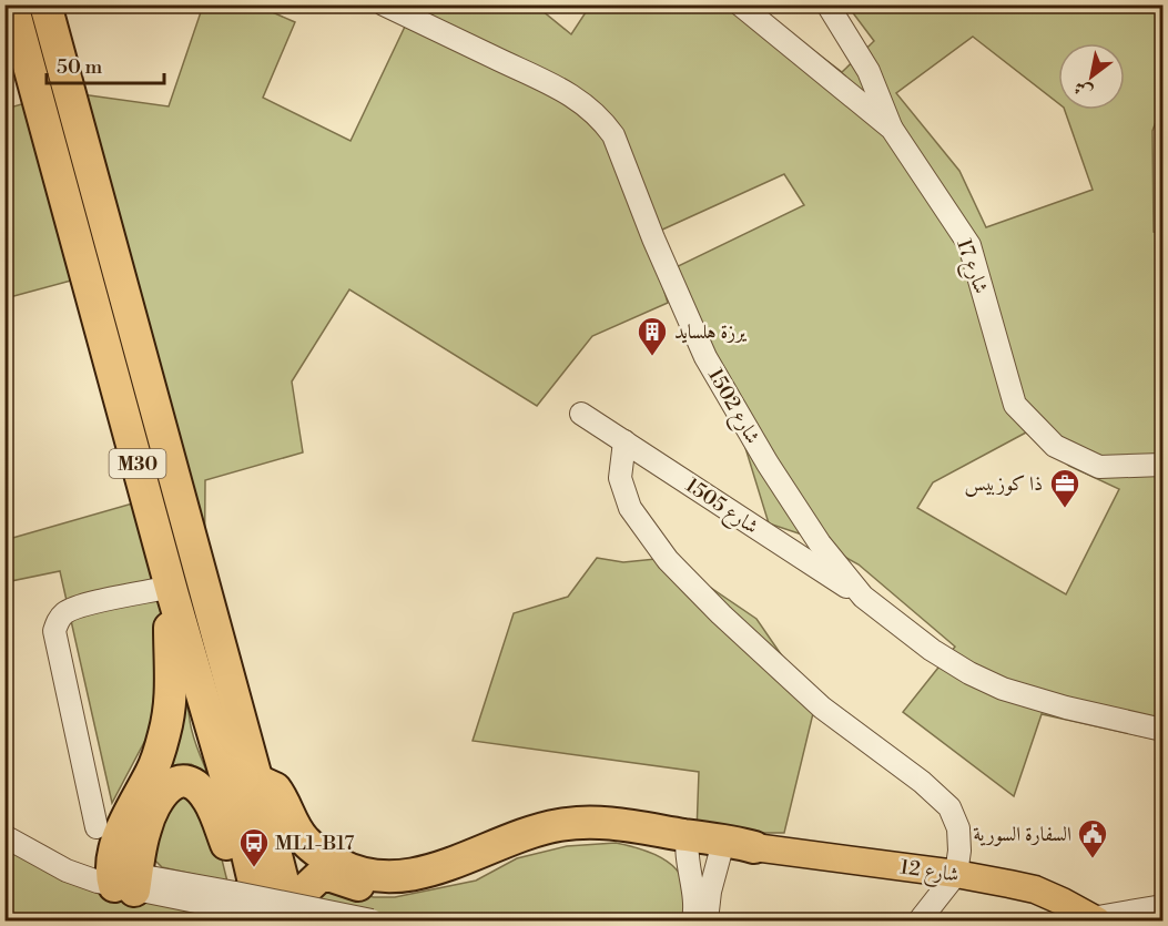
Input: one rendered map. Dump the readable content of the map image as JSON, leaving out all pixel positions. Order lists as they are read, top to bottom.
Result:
{
  "streets": {
    "highway": ["M30"],
    "main road": ["شارع 12"],
    "street": ["شارع 17", "شارع 1502", "شارع 1505"]
  },
  "crossings": [
    ["شارع 1502", "شارع 1505"]
  ],
  "places": {
    "building": ["يرزة هلسايد"],
    "office": ["ذا كوزبيس"],
    "public building": ["السفارة السورية"],
    "bus stop": ["ML1-B17"]
  },
  "scale_bar": "50 m",
  "north": "bottom left"
}
